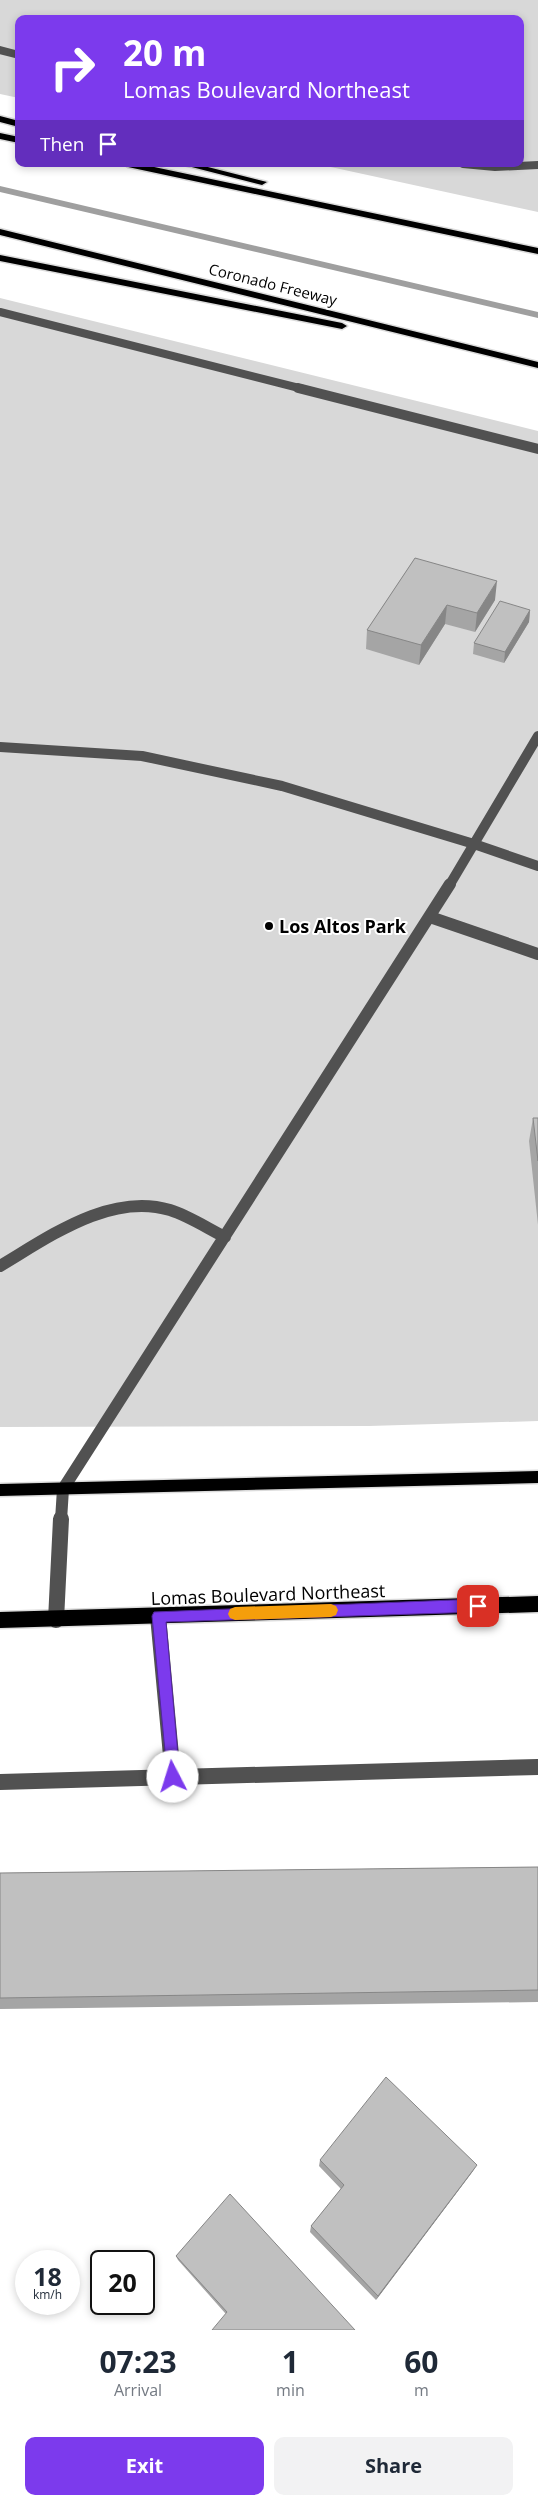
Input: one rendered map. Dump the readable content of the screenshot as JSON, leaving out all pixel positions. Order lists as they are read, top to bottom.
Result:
{
  "streets": {
    "highway": ["Coronado Freeway"],
    "main road": ["Lomas Boulevard Northeast"]
  },
  "places": ["Los Altos Park"],
  "page": {
    "turn": ["20 m", "Lomas Boulevard Northeast"],
    "then": "Then",
    "speed": "18 km/h",
    "limit": "20",
    "eta": [
      "07:23",
      "Arrival",
      "1",
      "min",
      "60",
      "m"
    ],
    "buttons": ["Exit", "Share"]
  }
}
